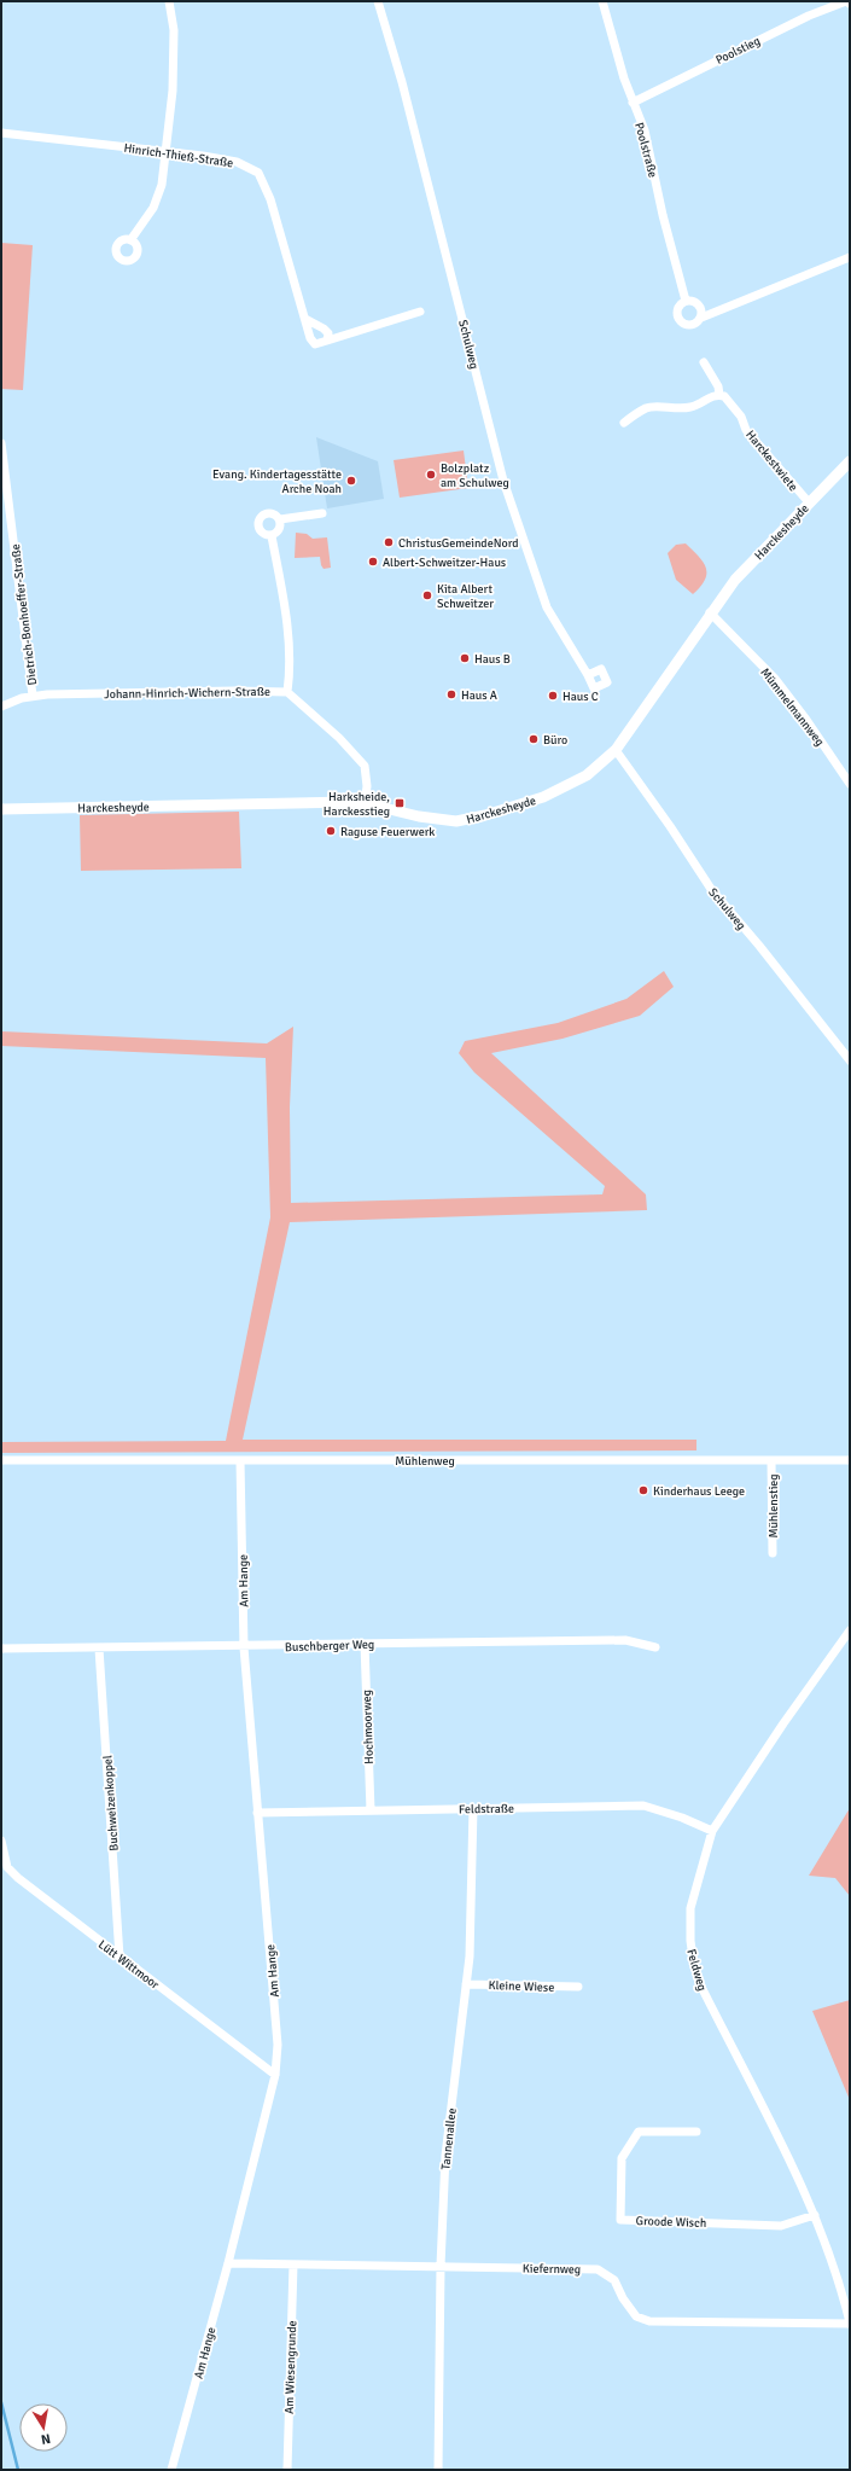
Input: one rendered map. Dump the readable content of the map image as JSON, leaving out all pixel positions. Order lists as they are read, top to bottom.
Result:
{
  "streets": {
    "main road": ["Harckesheyde"],
    "street": [
      "Poolstieg",
      "Poolstraße",
      "Hinrich-Thieß-Straße",
      "Schulweg",
      "Harckestwiete",
      "Dietrich-Bonhoeffer-Straße",
      "Johann-Hinrich-Wichern-Straße",
      "Mümmelmannweg",
      "Mühlenweg",
      "Mühlenstieg",
      "Am Hange",
      "Buschberger Weg",
      "Hochmoorweg",
      "Buchweizenkoppel",
      "Feldstraße",
      "Lütt Wittmoor",
      "Feldweg",
      "Kleine Wiese",
      "Tannenallee",
      "Groode Wisch",
      "Kiefernweg",
      "Am Wiesengrunde"
    ]
  },
  "crossings": [
    ["Poolstieg", "Poolstraße"],
    ["Schulweg", "Harckesheyde"],
    ["Harckestwiete", "Harckesheyde"],
    ["Harckesheyde", "Johann-Hinrich-Wichern-Straße"],
    ["Harckesheyde", "Mümmelmannweg"],
    ["Dietrich-Bonhoeffer-Straße", "Johann-Hinrich-Wichern-Straße"],
    ["Mühlenweg", "Mühlenstieg"],
    ["Mühlenweg", "Am Hange"],
    ["Am Hange", "Buschberger Weg"],
    ["Am Hange", "Feldstraße"],
    ["Am Hange", "Lütt Wittmoor"],
    ["Am Hange", "Kiefernweg"],
    ["Buschberger Weg", "Hochmoorweg"],
    ["Buschberger Weg", "Buchweizenkoppel"],
    ["Hochmoorweg", "Feldstraße"],
    ["Buchweizenkoppel", "Lütt Wittmoor"],
    ["Feldstraße", "Feldweg"],
    ["Feldstraße", "Tannenallee"],
    ["Feldweg", "Groode Wisch"],
    ["Feldweg", "Kiefernweg"],
    ["Kleine Wiese", "Tannenallee"],
    ["Tannenallee", "Kiefernweg"],
    ["Kiefernweg", "Am Wiesengrunde"]
  ],
  "places": {
    "other": [
      "Bolzplatz am Schulweg",
      "Evang. Kindertagesstätte Arche Noah",
      "ChristusGemeindeNord",
      "Albert-Schweitzer-Haus",
      "Kita Albert Schweitzer",
      "Haus B",
      "Haus A",
      "Haus C",
      "Büro",
      "Raguse Feuerwerk",
      "Kinderhaus Leege"
    ],
    "transit": ["Harksheide, Harckesstieg"]
  },
  "north": "bottom"
}
